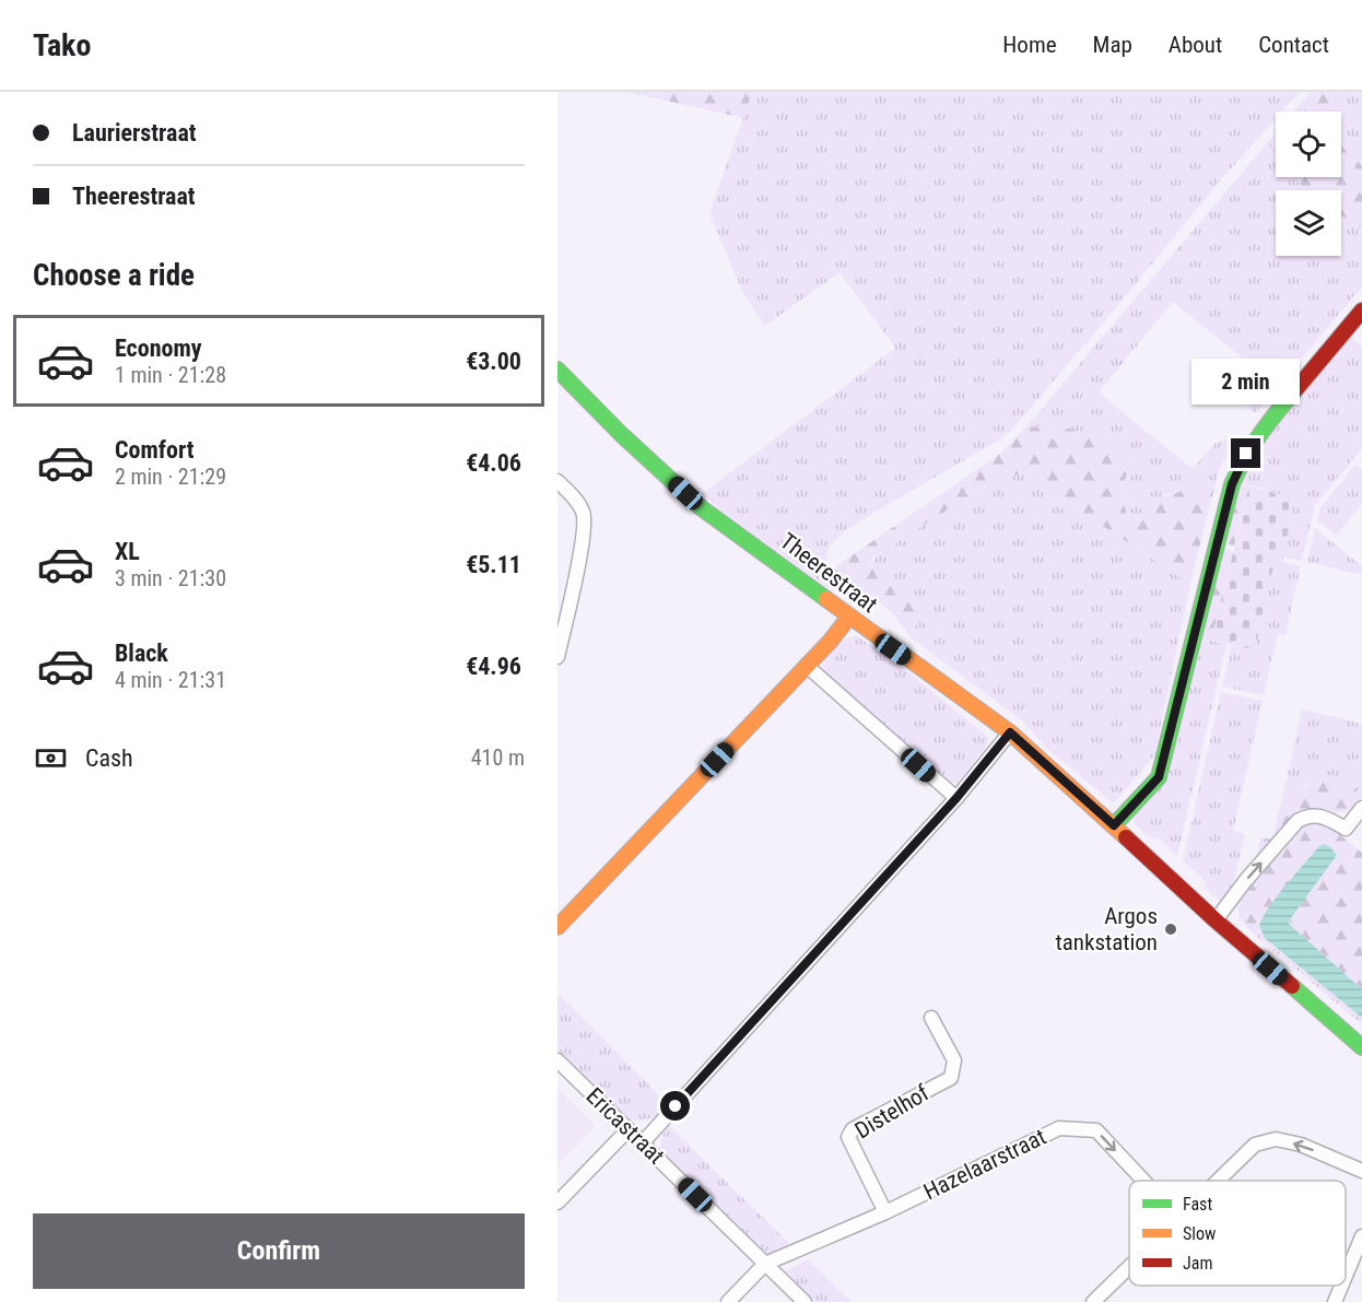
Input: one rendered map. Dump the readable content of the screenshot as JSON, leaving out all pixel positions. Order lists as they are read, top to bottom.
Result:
{
  "streets": {
    "main road": ["Theerestraat"],
    "street": ["Distelhof", "Ericastraat", "Hazelaarstraat"]
  },
  "crossings": [
    ["Distelhof", "Hazelaarstraat"],
    ["Ericastraat", "Hazelaarstraat"]
  ],
  "one_way": ["Hazelaarstraat"],
  "places": ["Argos tankstation"],
  "legend": ["Fast", "Slow", "Jam"],
  "page": {
    "header": "Tako",
    "nav": [
      "Home",
      "Map",
      "About",
      "Contact"
    ],
    "banner": ["Laurierstraat", "Theerestraat"],
    "heading": "Choose a ride",
    "list": [
      {
        "name": "Economy",
        "note": "1 min · 21:28",
        "value": "€3.00"
      },
      {
        "name": "Comfort",
        "note": "2 min · 21:29",
        "value": "€4.06"
      },
      {
        "name": "XL",
        "note": "3 min · 21:30",
        "value": "€5.11"
      },
      {
        "name": "Black",
        "note": "4 min · 21:31",
        "value": "€4.96"
      }
    ],
    "bubble": "2 min",
    "pay": ["Cash", "410 m"],
    "buttons": "Confirm"
  }
}
